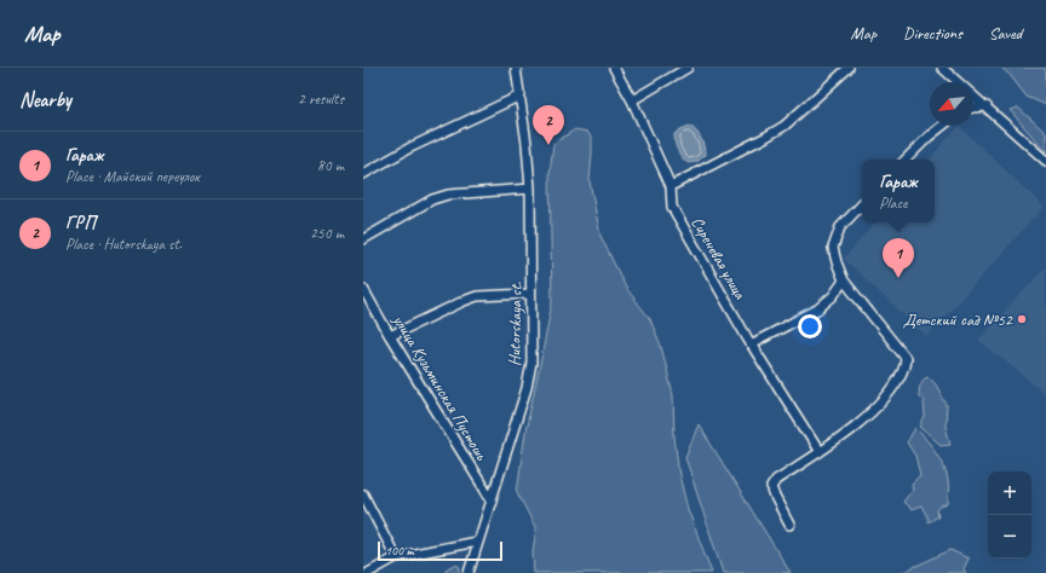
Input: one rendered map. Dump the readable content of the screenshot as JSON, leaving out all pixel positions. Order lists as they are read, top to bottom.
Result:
{
  "streets": {
    "street": ["Сиреневая улица", "Hutorskaya st.", "улица Кузьминская Пустошь"]
  },
  "crossings": [
    ["Hutorskaya st.", "улица Кузьминская Пустошь"]
  ],
  "places": ["Детский сад №52"],
  "scale_bar": "100 m",
  "north": "bottom left",
  "page": {
    "header": "Map",
    "nav": ["Map", "Directions", "Saved"],
    "heading": ["Nearby", "2 results"],
    "pins": ["2", "1"],
    "list": [
      {
        "mark": "1",
        "name": "Гараж",
        "note": "Place · Майский переулок",
        "value": "80 m"
      },
      {
        "mark": "2",
        "name": "ГРП",
        "note": "Place · Hutorskaya st.",
        "value": "250 m"
      }
    ],
    "popup": ["Гараж", "Place"],
    "map_buttons": ["+", "−"],
    "scale": "100 m"
  }
}
